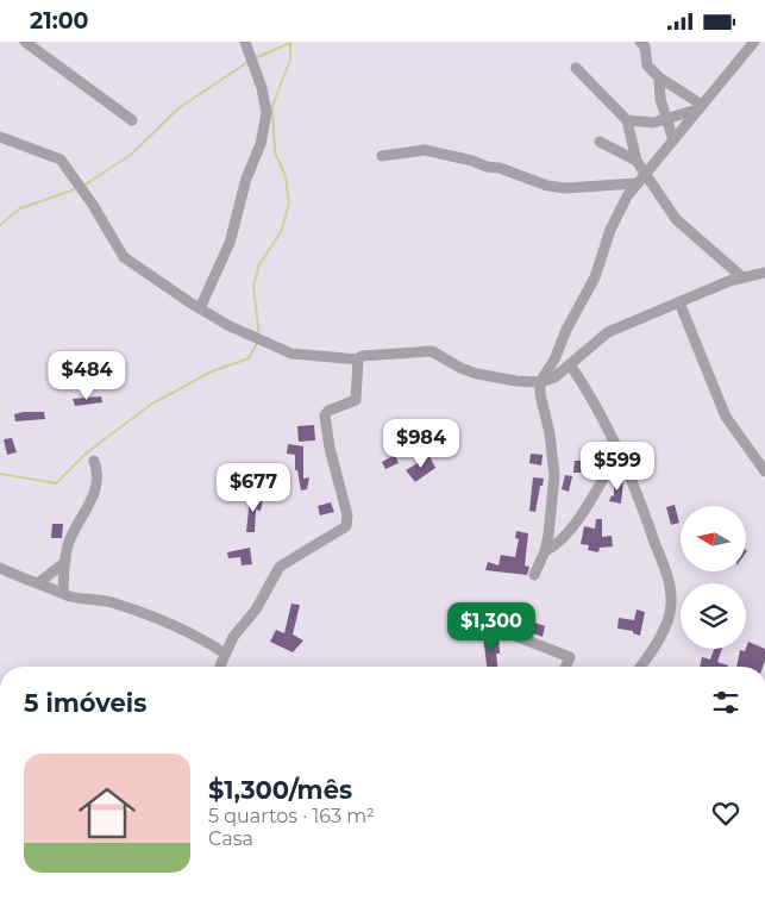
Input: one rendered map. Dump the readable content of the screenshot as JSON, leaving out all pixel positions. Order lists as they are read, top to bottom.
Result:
{
  "north": "left",
  "page": {
    "status": "21:00",
    "price": [
      "$484",
      "$984",
      "$599",
      "$677",
      "$1,300"
    ],
    "heading": "5 imóveis",
    "list": [
      {
        "name": "$1,300/mês",
        "note": "5 quartos · 163 m² · Casa"
      }
    ]
  }
}
